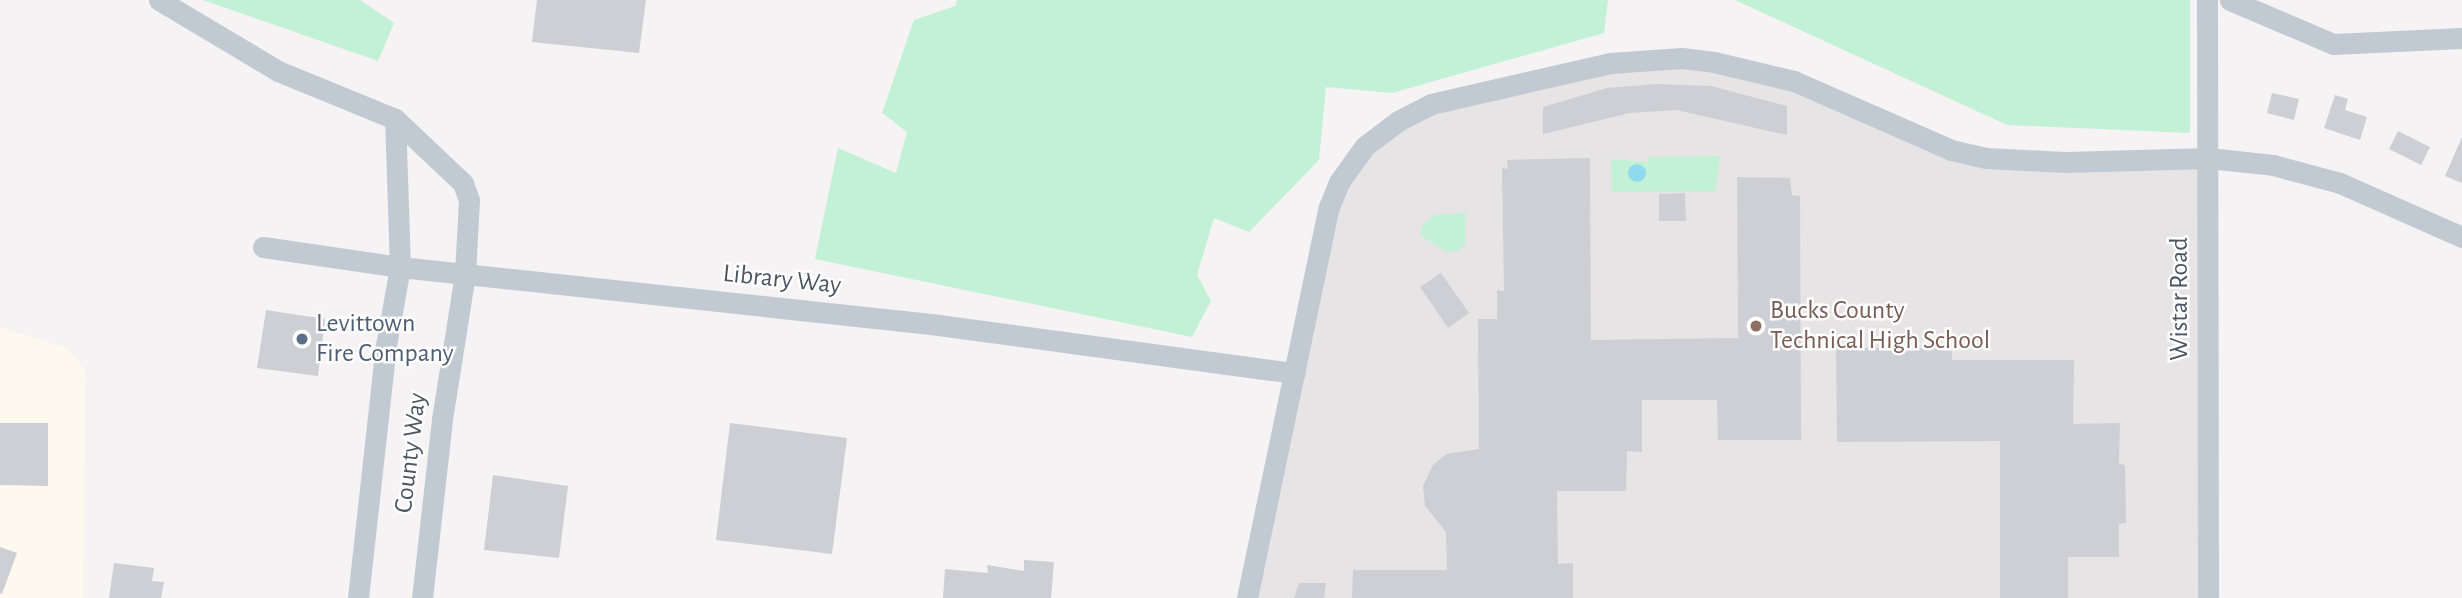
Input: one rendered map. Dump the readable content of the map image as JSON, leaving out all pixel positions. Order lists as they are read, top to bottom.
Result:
{
  "streets": {
    "street": ["Library Way", "Wistar Road", "County Way"]
  },
  "crossings": [
    ["Library Way", "County Way"]
  ],
  "places": ["Bucks County Technical High School", "Levittown Fire Company"]
}
